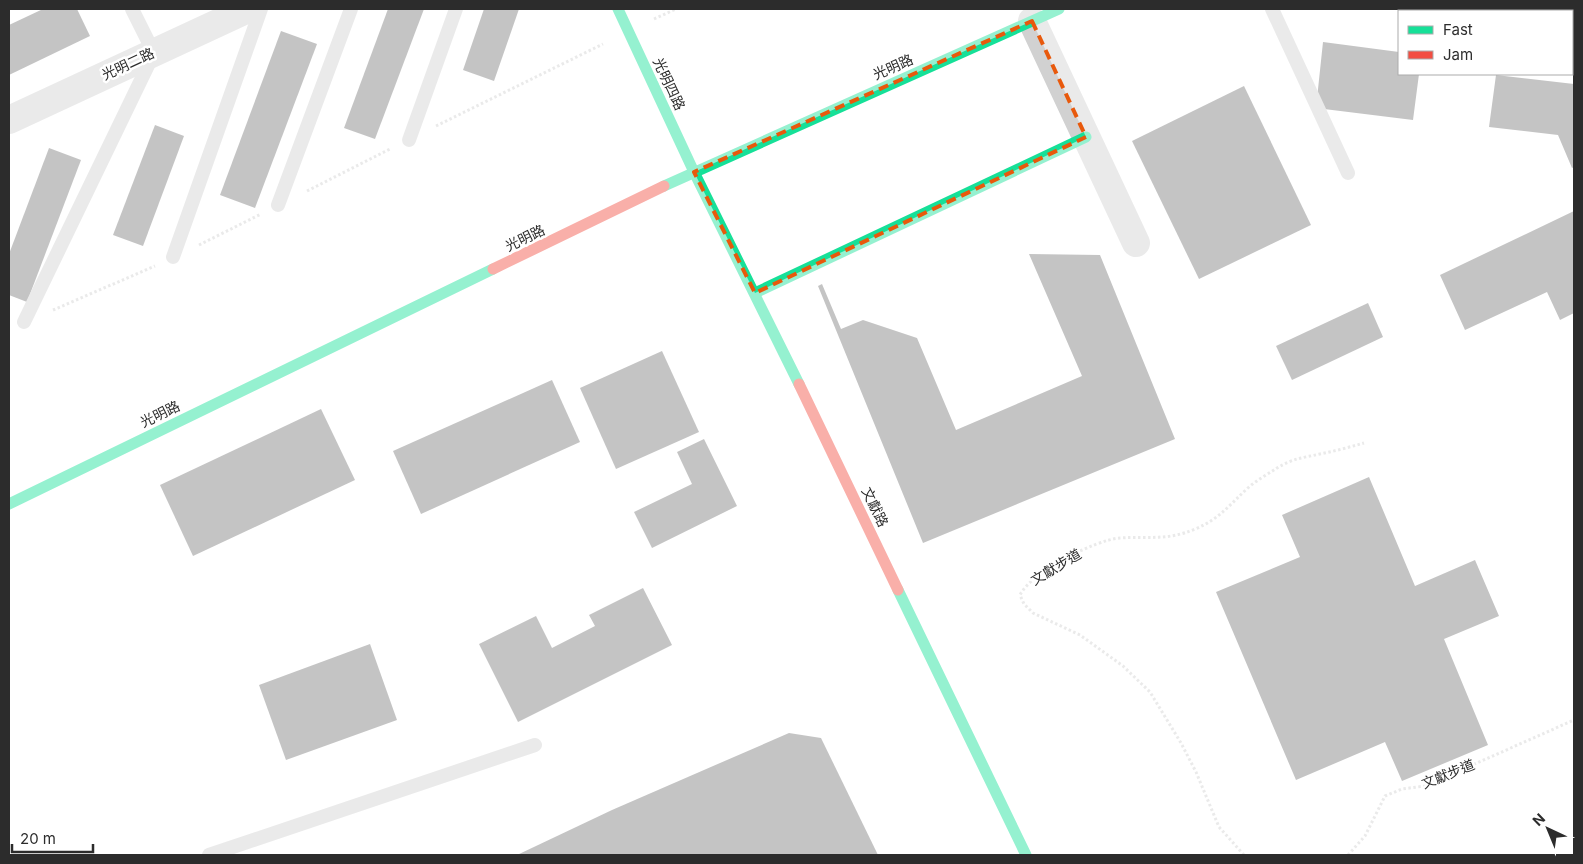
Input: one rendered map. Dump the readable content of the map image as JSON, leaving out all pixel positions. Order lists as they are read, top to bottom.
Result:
{
  "streets": {
    "street": [
      "光明二路",
      "光明路",
      "光明四路",
      "文獻路"
    ],
    "path": ["文獻步道"]
  },
  "crossings": [
    ["光明路", "光明四路"],
    ["光明路", "文獻路"],
    ["光明四路", "文獻路"]
  ],
  "legend": ["Fast", "Jam"],
  "scale_bar": "20 m",
  "north": "top left"
}
